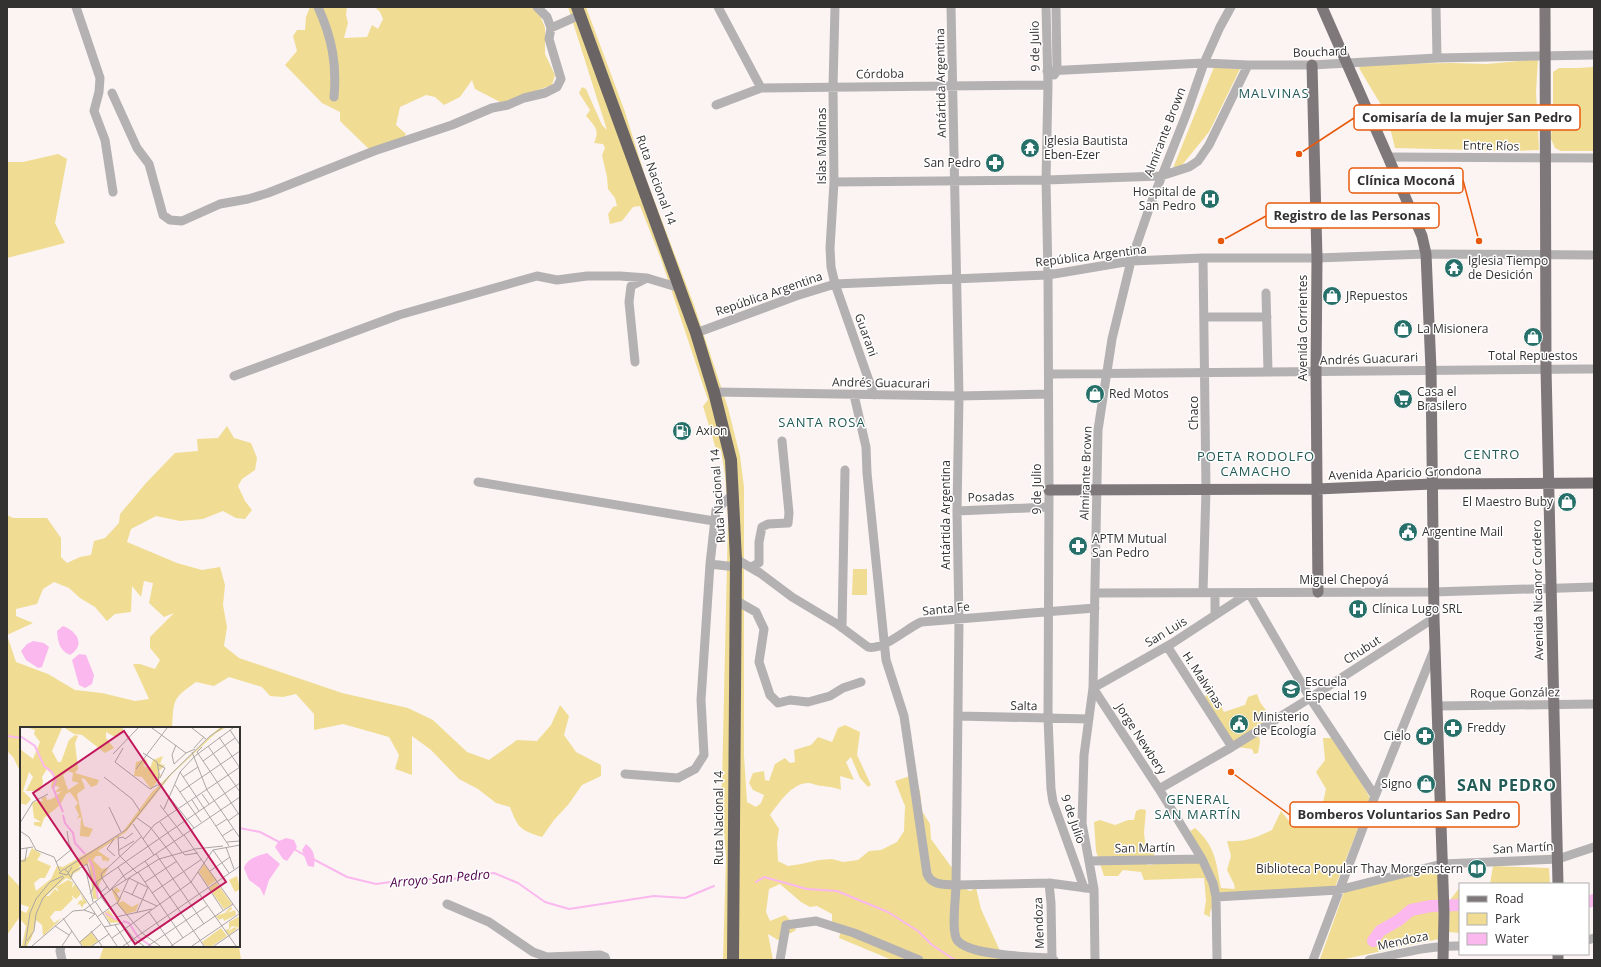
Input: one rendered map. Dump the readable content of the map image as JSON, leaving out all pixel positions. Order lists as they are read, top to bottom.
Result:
{
  "streets": {
    "highway": ["Ruta Nacional 14"],
    "main road": ["Avenida Corrientes", "Avenida Aparicio Grondona", "Avenida Nicanor Cordero"],
    "street": [
      "9 de Julio",
      "Bouchard",
      "Córdoba",
      "Antártida Argentina",
      "Almirante Brown",
      "Islas Malvinas",
      "Entre Ríos",
      "República Argentina",
      "Guarani",
      "Andrés Guacurari",
      "Chaco",
      "Posadas",
      "Miguel Chepoyá",
      "Santa Fe",
      "San Luis",
      "Chubut",
      "H. Malvinas",
      "Roque González",
      "Salta",
      "Jorge Newbery",
      "San Martín",
      "Mendoza"
    ]
  },
  "crossings": [
    ["9 de Julio", "Bouchard"],
    ["9 de Julio", "Córdoba"],
    ["9 de Julio", "República Argentina"],
    ["9 de Julio", "Andrés Guacurari"],
    ["9 de Julio", "Avenida Aparicio Grondona"],
    ["9 de Julio", "Posadas"],
    ["9 de Julio", "Santa Fe"],
    ["9 de Julio", "Salta"],
    ["Bouchard", "Almirante Brown"],
    ["Bouchard", "Avenida Corrientes"],
    ["Bouchard", "Avenida Nicanor Cordero"],
    ["Córdoba", "Antártida Argentina"],
    ["Córdoba", "Islas Malvinas"],
    ["Antártida Argentina", "República Argentina"],
    ["Antártida Argentina", "Andrés Guacurari"],
    ["Antártida Argentina", "Posadas"],
    ["Antártida Argentina", "Santa Fe"],
    ["Antártida Argentina", "Salta"],
    ["Antártida Argentina", "Mendoza"],
    ["Almirante Brown", "República Argentina"],
    ["Almirante Brown", "Andrés Guacurari"],
    ["Almirante Brown", "Avenida Aparicio Grondona"],
    ["Almirante Brown", "Miguel Chepoyá"],
    ["Almirante Brown", "Santa Fe"],
    ["Almirante Brown", "San Luis"],
    ["Almirante Brown", "Salta"],
    ["Almirante Brown", "Jorge Newbery"],
    ["Almirante Brown", "San Martín"],
    ["Islas Malvinas", "República Argentina"],
    ["Islas Malvinas", "Guarani"],
    ["Entre Ríos", "Avenida Nicanor Cordero"],
    ["Ruta Nacional 14", "República Argentina"],
    ["Ruta Nacional 14", "Andrés Guacurari"],
    ["Ruta Nacional 14", "Santa Fe"],
    ["República Argentina", "Avenida Corrientes"],
    ["República Argentina", "Guarani"],
    ["República Argentina", "Chaco"],
    ["República Argentina", "Avenida Nicanor Cordero"],
    ["Avenida Corrientes", "Andrés Guacurari"],
    ["Avenida Corrientes", "Avenida Aparicio Grondona"],
    ["Avenida Corrientes", "Miguel Chepoyá"],
    ["Guarani", "Andrés Guacurari"],
    ["Andrés Guacurari", "Chaco"],
    ["Andrés Guacurari", "Avenida Nicanor Cordero"],
    ["Chaco", "Avenida Aparicio Grondona"],
    ["Chaco", "Miguel Chepoyá"],
    ["Avenida Aparicio Grondona", "Avenida Nicanor Cordero"],
    ["Miguel Chepoyá", "Avenida Nicanor Cordero"],
    ["Miguel Chepoyá", "San Luis"],
    ["Avenida Nicanor Cordero", "Roque González"],
    ["Avenida Nicanor Cordero", "San Martín"],
    ["San Luis", "H. Malvinas"],
    ["San Luis", "Jorge Newbery"],
    ["Chubut", "H. Malvinas"],
    ["Chubut", "Jorge Newbery"],
    ["Jorge Newbery", "San Martín"]
  ],
  "districts": [
    "MALVINAS",
    "SANTA ROSA",
    "CENTRO",
    "POETA RODOLFO CAMACHO",
    "SAN PEDRO",
    "GENERAL SAN MARTÍN"
  ],
  "water": ["Arroyo San Pedro"],
  "places": {
    "temple": ["Iglesia Bautista Eben-Ezer", "Iglesia Tiempo de Desición"],
    "other": [
      "Comisaría de la mujer San Pedro",
      "Registro de las Personas",
      "Clínica Moconá",
      "Bomberos Voluntarios San Pedro"
    ],
    "pharmacy": [
      "San Pedro",
      "APTM Mutual San Pedro",
      "Freddy",
      "Cielo"
    ],
    "hospital": ["Hospital de San Pedro", "Clínica Lugo SRL"],
    "shop": [
      "JRepuestos",
      "La Misionera",
      "Total Repuestos",
      "Red Motos",
      "El Maestro Buby",
      "Signo"
    ],
    "supermarket": ["Casa el Brasilero"],
    "fuel station": ["Axion"],
    "public building": ["Argentine Mail", "Ministerio de Ecología"],
    "school or university": ["Escuela Especial 19"],
    "library": ["Biblioteca Popular Thay Morgenstern"]
  },
  "legend": ["Road", "Park", "Water"]
}
